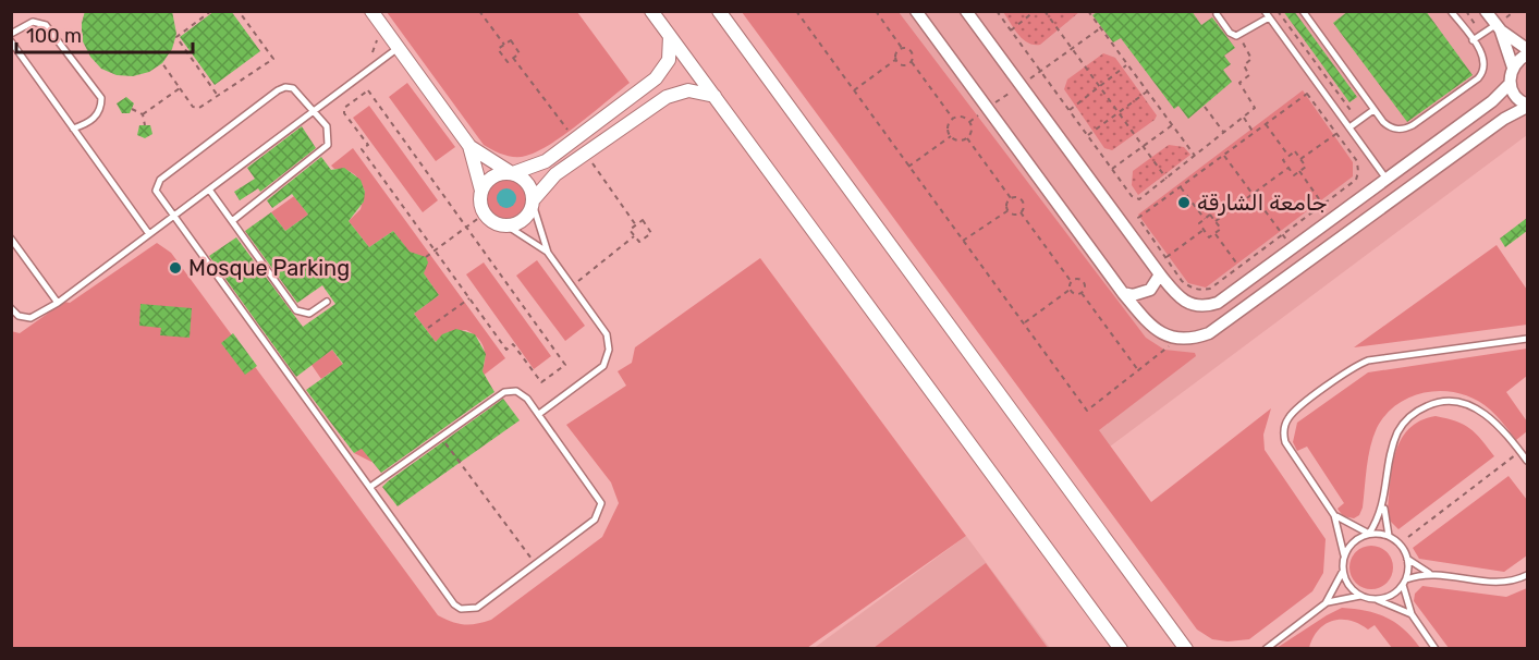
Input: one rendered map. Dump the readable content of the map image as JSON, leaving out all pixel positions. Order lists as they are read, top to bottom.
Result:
{
  "places": ["جامعة الشارقة", "Mosque Parking"],
  "scale_bar": "100 m"
}
